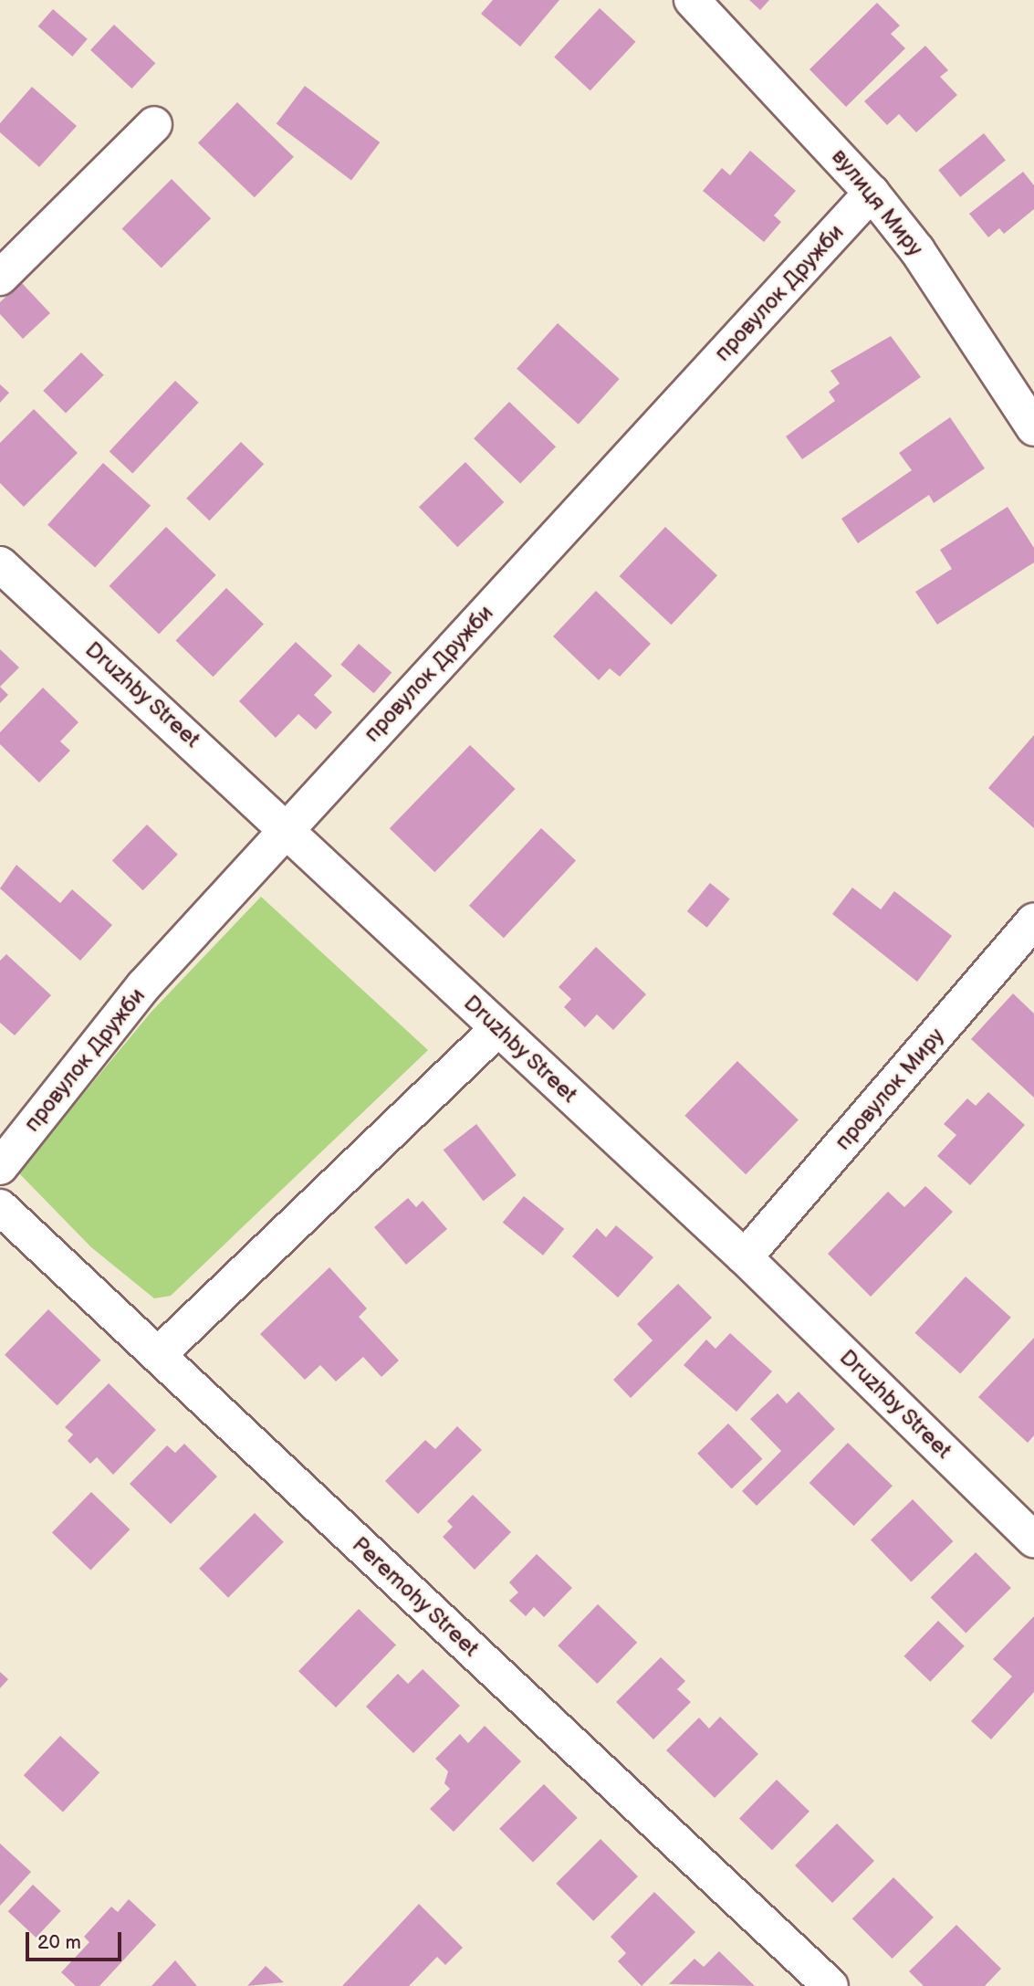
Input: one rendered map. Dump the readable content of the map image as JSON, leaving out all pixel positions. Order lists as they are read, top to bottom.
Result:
{
  "streets": {
    "street": [
      "вулиця Миру",
      "провулок Дружби",
      "Druzhby Street",
      "провулок Миру",
      "Peremohy Street"
    ]
  },
  "crossings": [
    ["вулиця Миру", "провулок Дружби"],
    ["провулок Дружби", "Druzhby Street"],
    ["Druzhby Street", "провулок Миру"]
  ],
  "scale_bar": "20 m"
}
